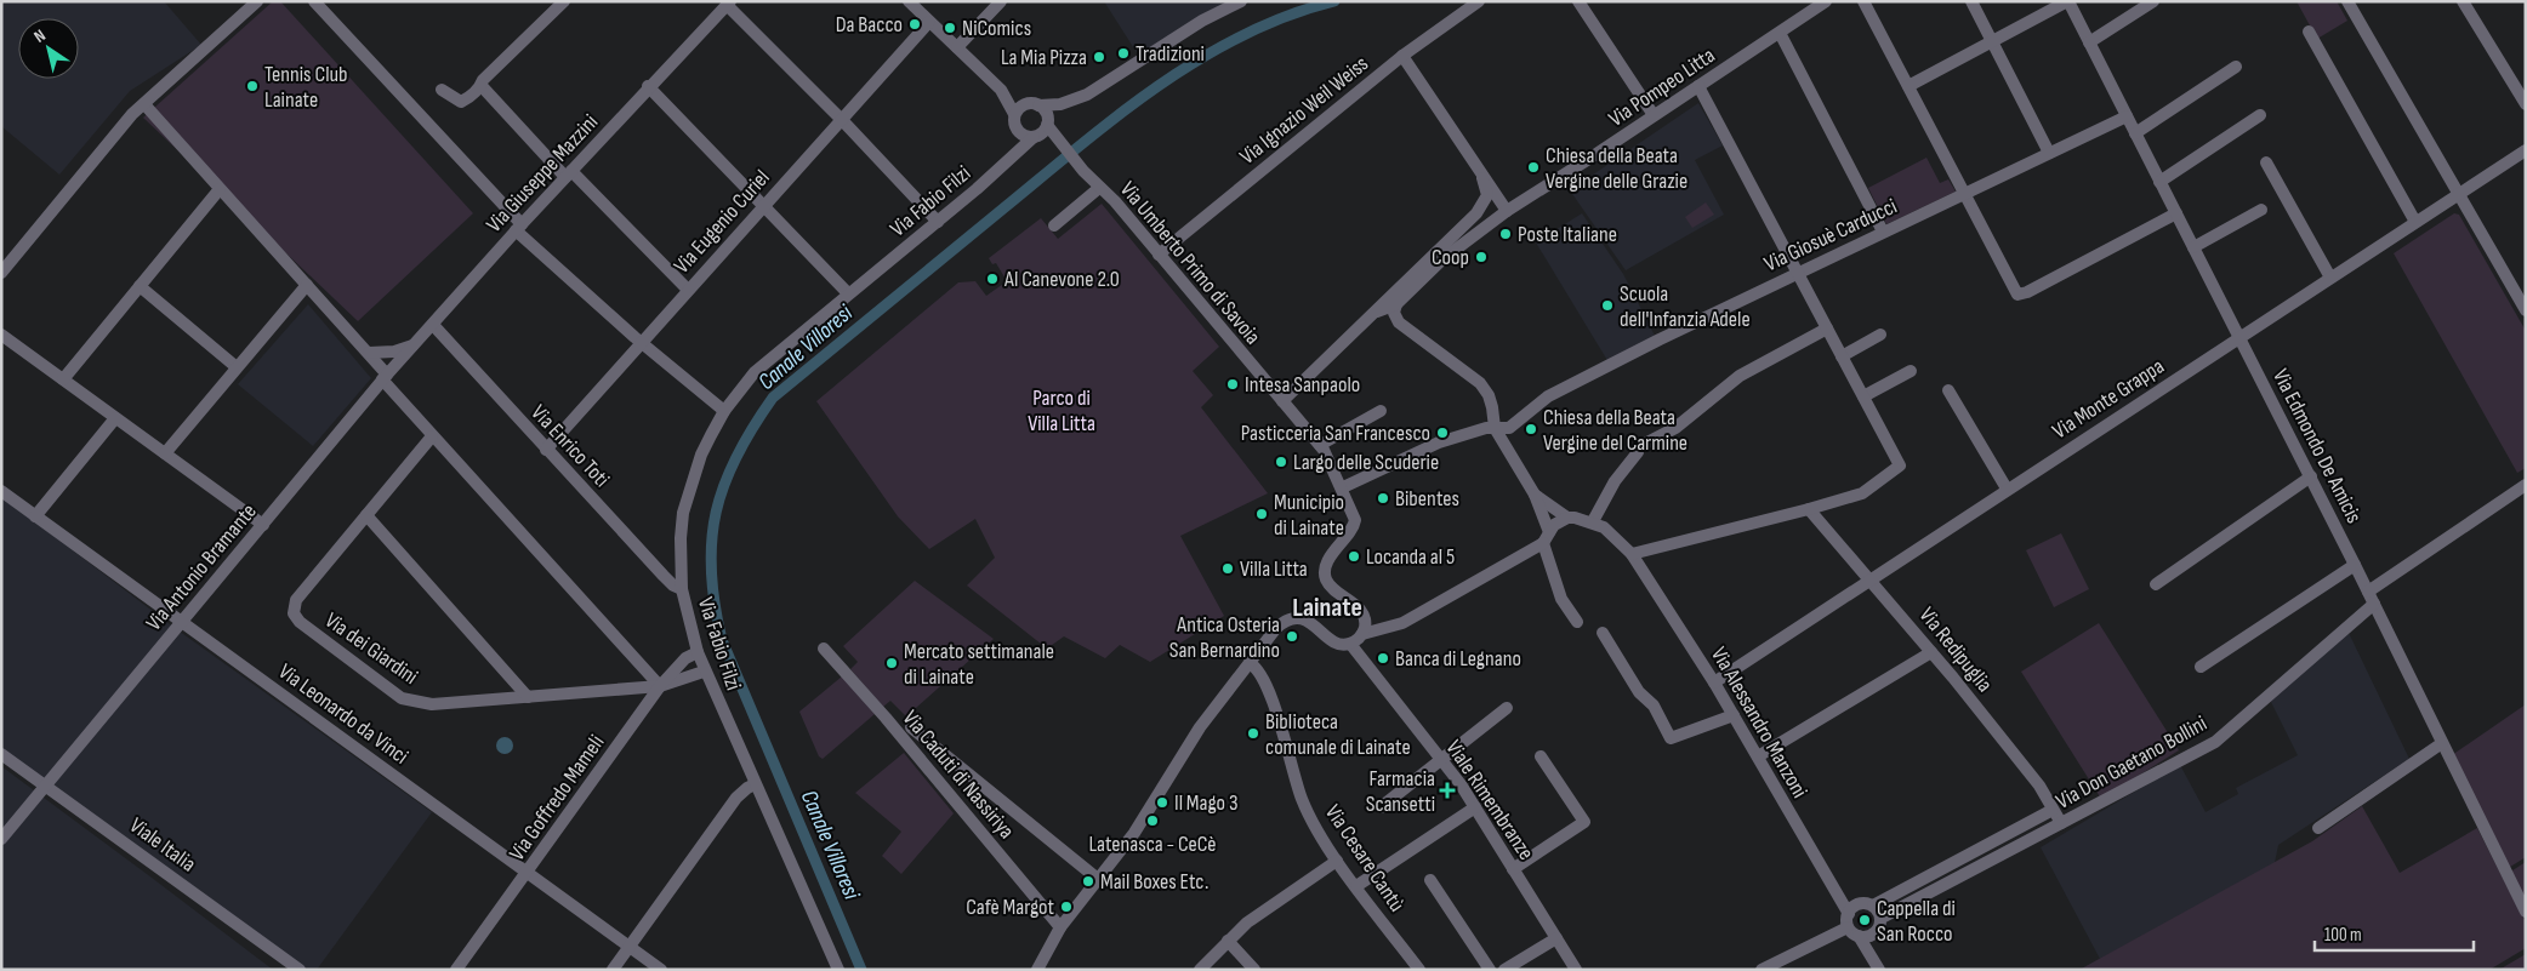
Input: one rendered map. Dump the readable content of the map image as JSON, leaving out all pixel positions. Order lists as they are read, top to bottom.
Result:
{
  "streets": {
    "street": [
      "Via Pompeo Litta",
      "Via Ignazio Weil Weiss",
      "Via Giuseppe Mazzini",
      "Via Fabio Filzi",
      "Via Eugenio Curiel",
      "Via Giosuè Carducci",
      "Via Umberto Primo di Savoia",
      "Via Monte Grappa",
      "Via Enrico Toti",
      "Via Edmondo De Amicis",
      "Via Antonio Bramante",
      "Via dei Giardini",
      "Via Redipuglia",
      "Via Leonardo da Vinci",
      "Via Alessandro Manzoni",
      "Via Don Gaetano Bollini",
      "Via Caduti di Nassiriya",
      "Via Goffredo Mameli",
      "Viale Rimembranze",
      "Viale Italia",
      "Via Cesare Cantù"
    ]
  },
  "crossings": [
    ["Via Pompeo Litta", "Via Umberto Primo di Savoia"],
    ["Via Ignazio Weil Weiss", "Via Umberto Primo di Savoia"],
    ["Via Giuseppe Mazzini", "Via Enrico Toti"],
    ["Via Giuseppe Mazzini", "Via Antonio Bramante"],
    ["Via Fabio Filzi", "Via Umberto Primo di Savoia"],
    ["Via Fabio Filzi", "Via Enrico Toti"],
    ["Via Fabio Filzi", "Via Goffredo Mameli"],
    ["Via Eugenio Curiel", "Via Enrico Toti"],
    ["Via Giosuè Carducci", "Via Umberto Primo di Savoia"],
    ["Via Giosuè Carducci", "Via Edmondo De Amicis"],
    ["Via Umberto Primo di Savoia", "Viale Rimembranze"],
    ["Via Monte Grappa", "Via Edmondo De Amicis"],
    ["Via Monte Grappa", "Via Redipuglia"],
    ["Via Monte Grappa", "Via Alessandro Manzoni"],
    ["Via Edmondo De Amicis", "Via Don Gaetano Bollini"],
    ["Via Antonio Bramante", "Via Leonardo da Vinci"],
    ["Via Antonio Bramante", "Viale Italia"],
    ["Via dei Giardini", "Via Goffredo Mameli"],
    ["Via Redipuglia", "Via Don Gaetano Bollini"],
    ["Via Leonardo da Vinci", "Via Goffredo Mameli"],
    ["Via Alessandro Manzoni", "Via Don Gaetano Bollini"]
  ],
  "districts": ["Lainate"],
  "water": ["Canale Villoresi"],
  "parks": ["Parco di Villa Litta"],
  "places": {
    "other": [
      "Da Bacco",
      "NiComics",
      "Tradizioni",
      "La Mia Pizza",
      "Tennis Club Lainate",
      "Chiesa della Beata Vergine delle Grazie",
      "Poste Italiane",
      "Coop",
      "Al Canevone 2.0",
      "Scuola dell'Infanzia Adele",
      "Intesa Sanpaolo",
      "Chiesa della Beata Vergine del Carmine",
      "Pasticceria San Francesco",
      "Largo delle Scuderie",
      "Bibentes",
      "Municipio di Lainate",
      "Locanda al 5",
      "Villa Litta",
      "Antica Osteria San Bernardino",
      "Banca di Legnano",
      "Mercato settimanale di Lainate",
      "Biblioteca comunale di Lainate",
      "Il Mago 3",
      "Latenasca - CeCè",
      "Mail Boxes Etc.",
      "Cafè Margot",
      "Cappella di San Rocco"
    ],
    "health": ["Farmacia Scansetti"]
  },
  "scale_bar": "100 m",
  "north": "top left"
}
